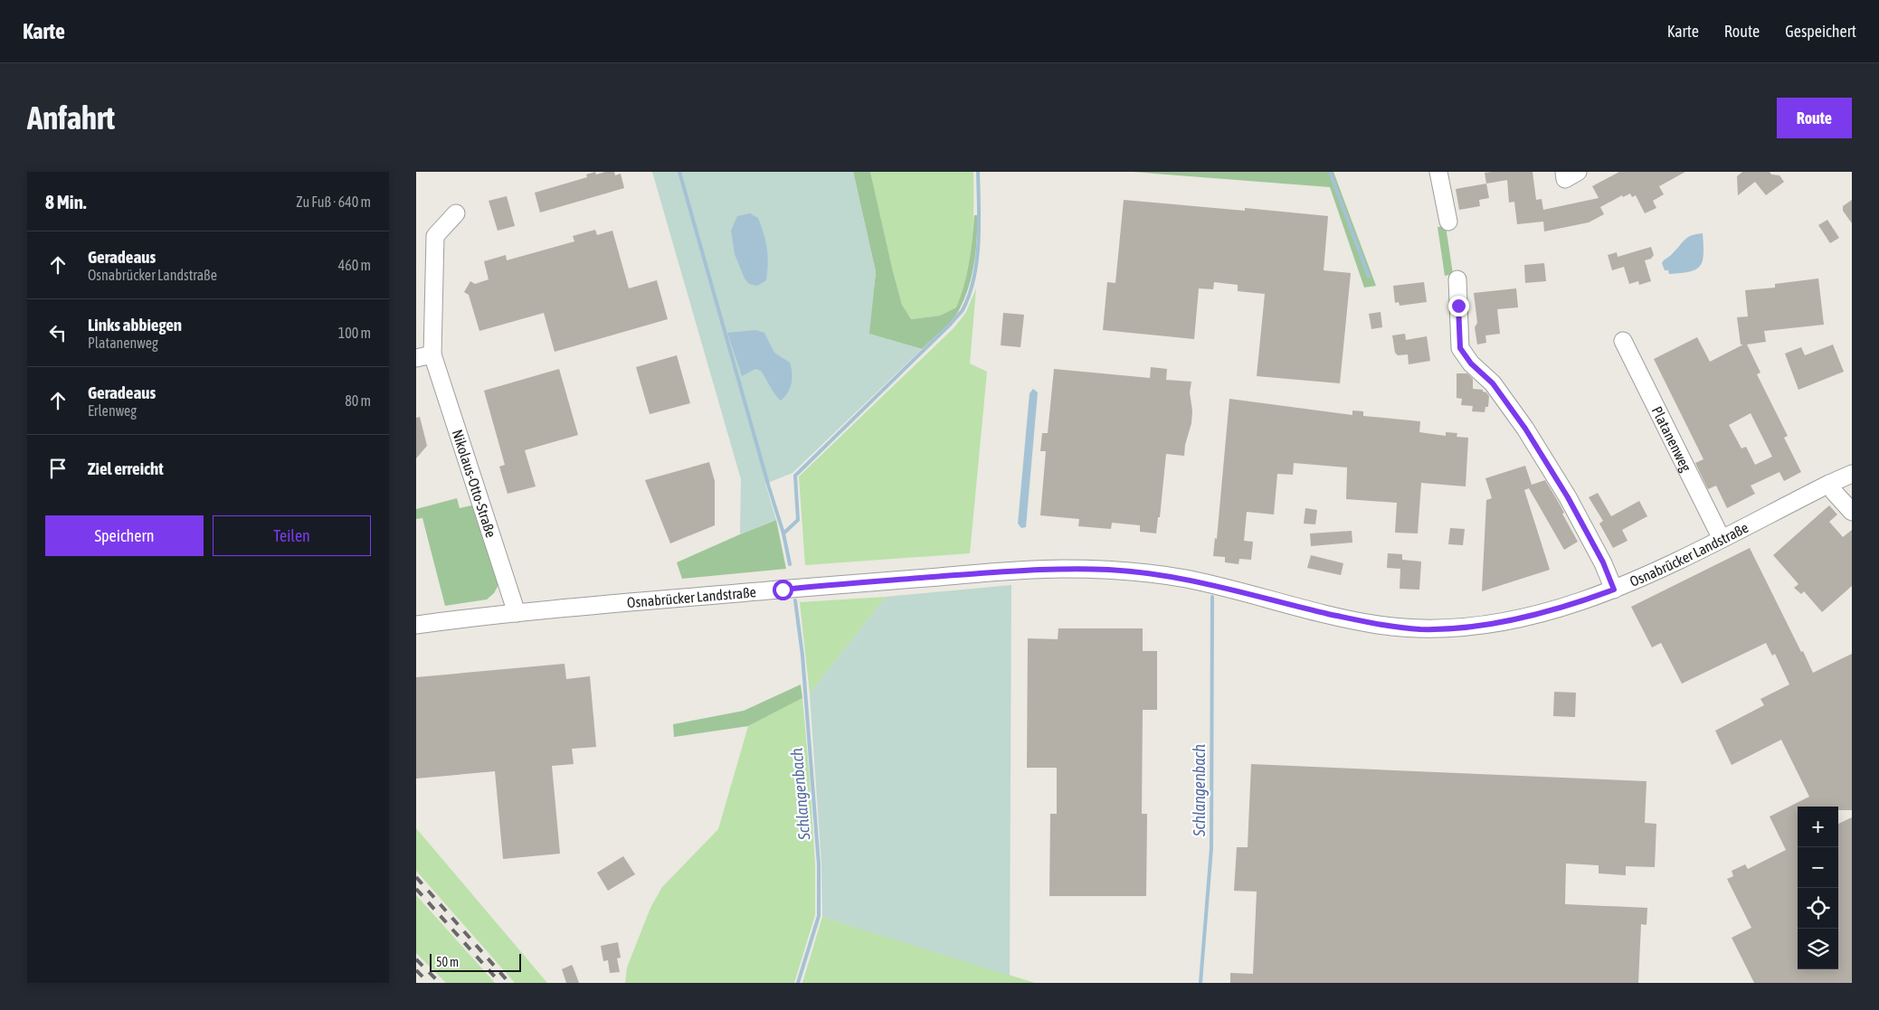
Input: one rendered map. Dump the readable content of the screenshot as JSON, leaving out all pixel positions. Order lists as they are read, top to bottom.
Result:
{
  "streets": {
    "street": ["Platanenweg", "Nikolaus-Otto-Straße", "Osnabrücker Landstraße"]
  },
  "crossings": [
    ["Platanenweg", "Osnabrücker Landstraße"],
    ["Nikolaus-Otto-Straße", "Osnabrücker Landstraße"]
  ],
  "water": ["Schlangenbach"],
  "scale_bar": "50 m",
  "page": {
    "header": "Karte",
    "nav": ["Karte", "Route", "Gespeichert"],
    "buttons": [
      "Route",
      ["Speichern", "Teilen"]
    ],
    "title": "Anfahrt",
    "heading": ["8 Min.", "Zu Fuß · 640 m"],
    "list": [
      ["Geradeaus", "Osnabrücker Landstraße", "460 m"],
      ["Links abbiegen", "Platanenweg", "100 m"],
      ["Geradeaus", "Erlenweg", "80 m"],
      "Ziel erreicht"
    ],
    "map_buttons": ["+", "−"],
    "scale": "50 m"
  }
}
